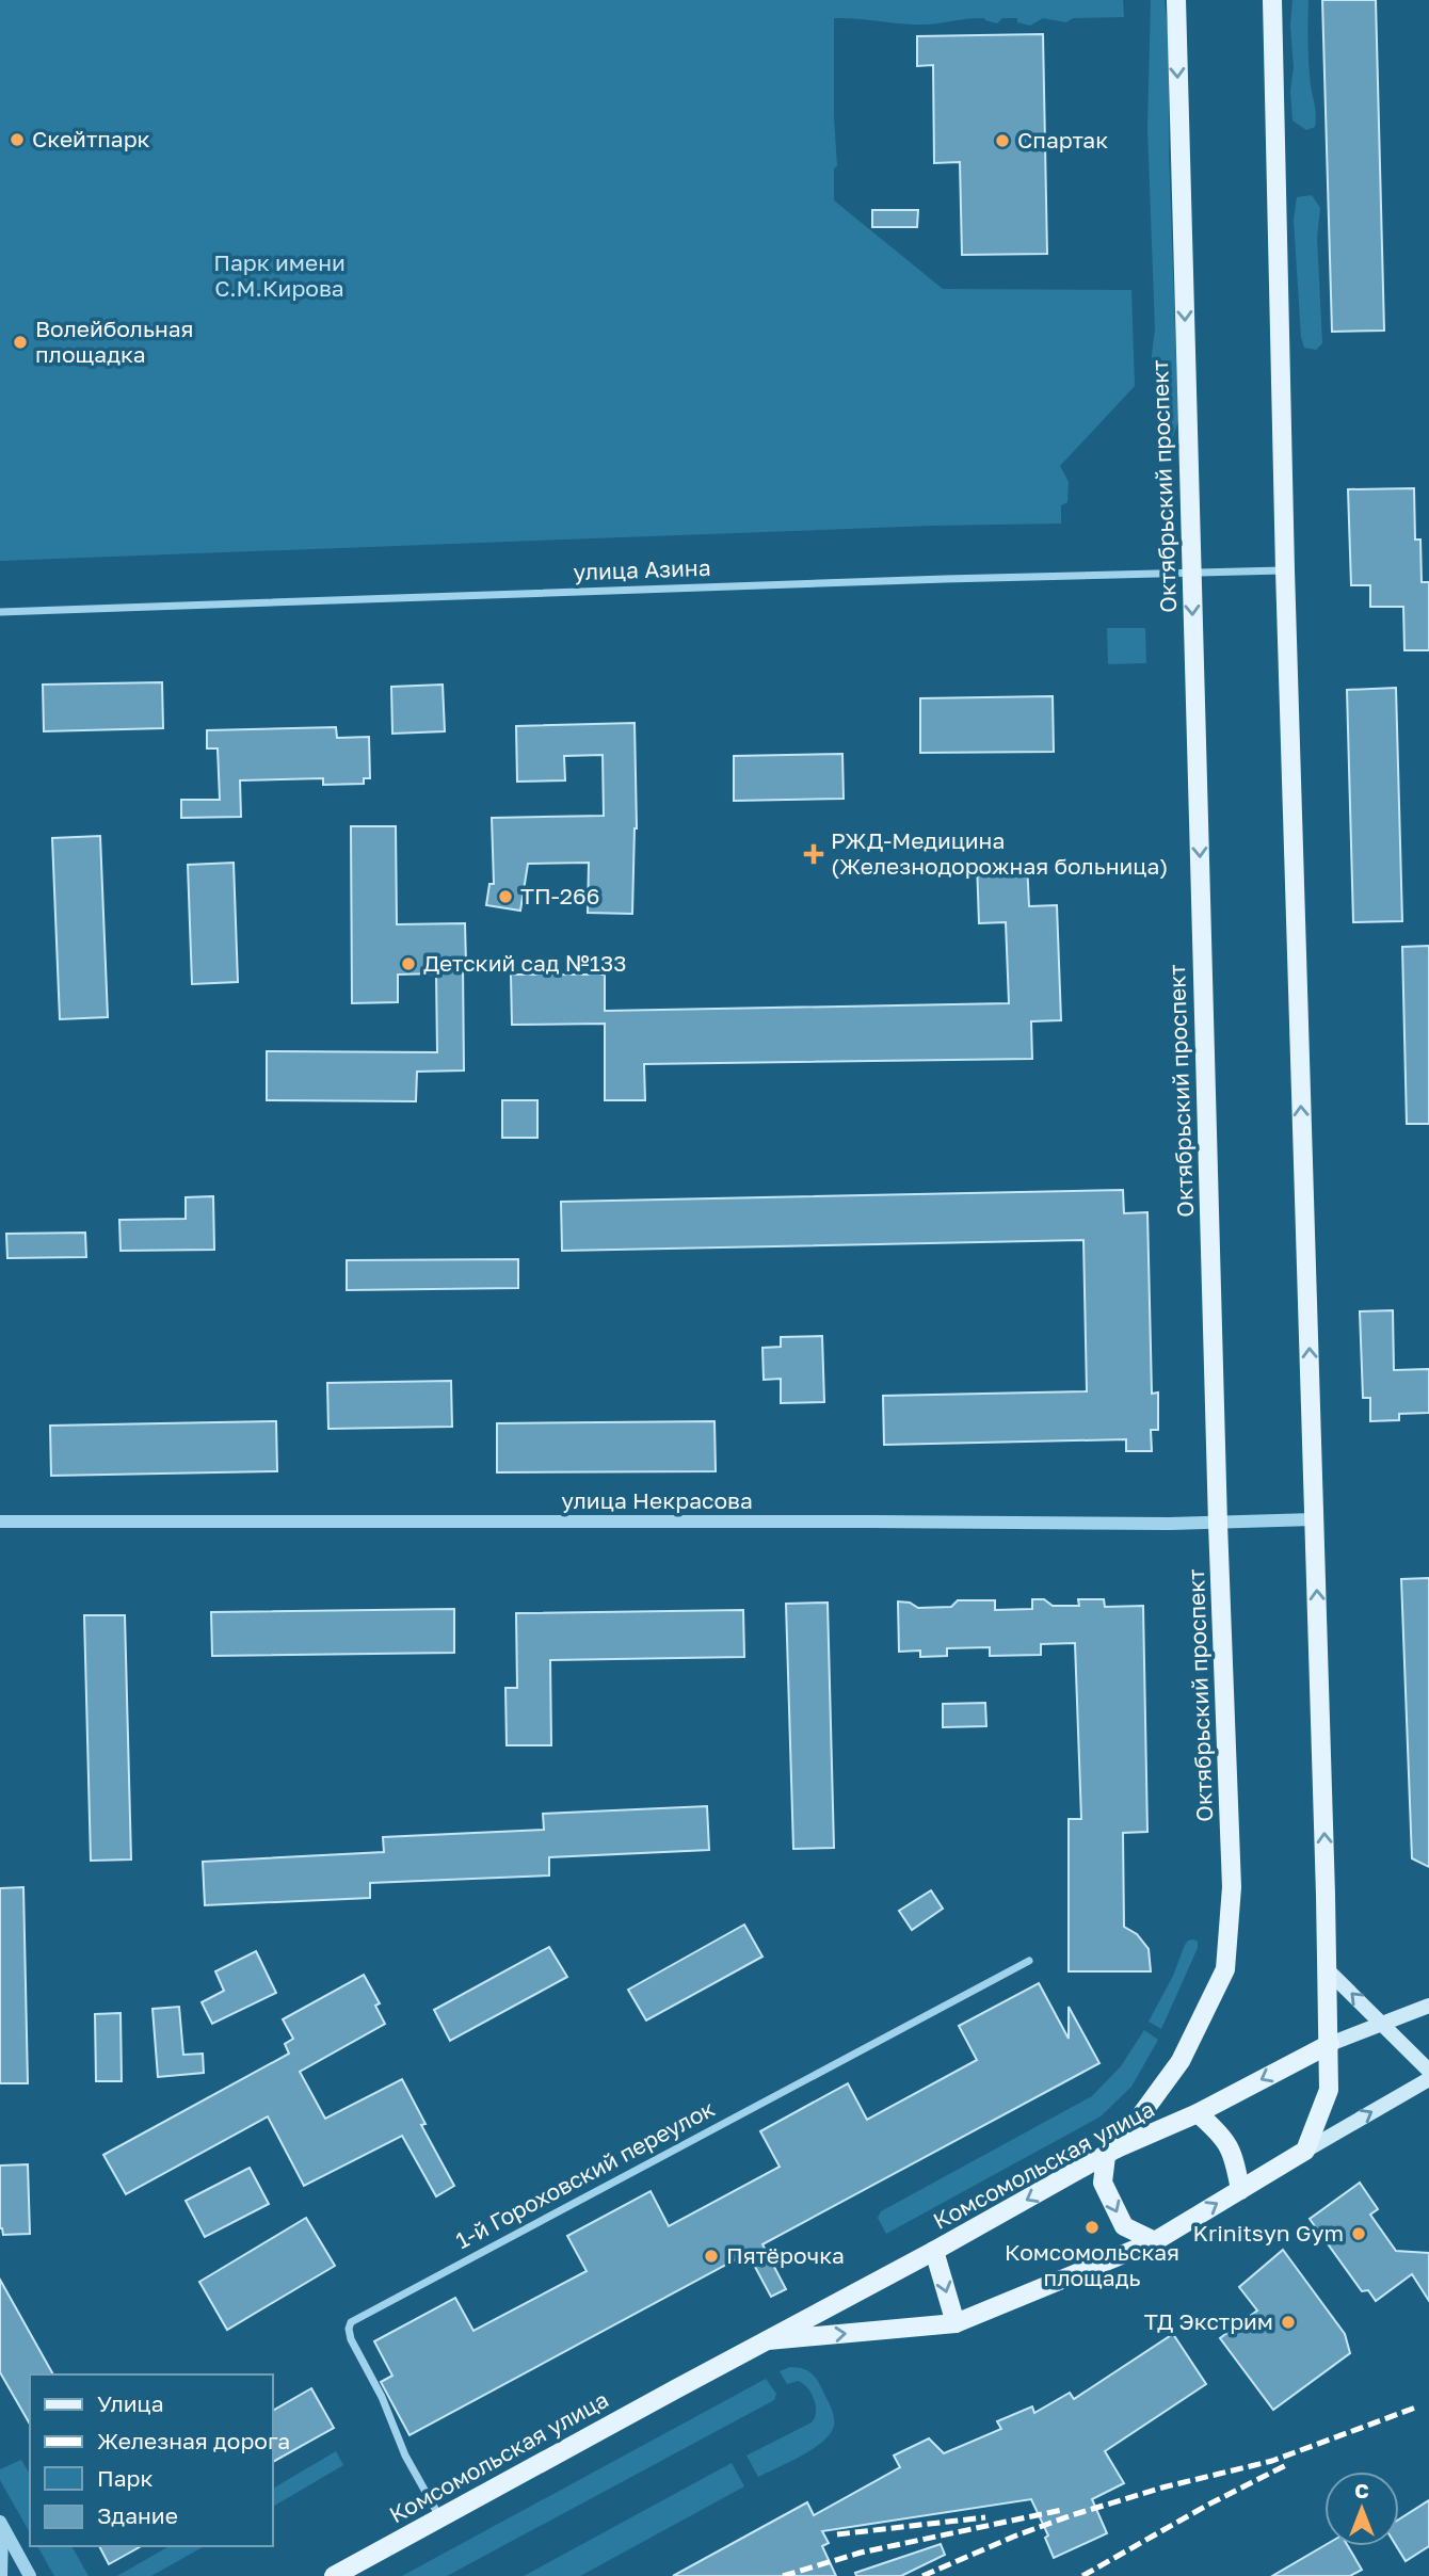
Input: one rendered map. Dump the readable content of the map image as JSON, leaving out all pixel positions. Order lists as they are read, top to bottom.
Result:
{
  "streets": {
    "main road": ["Октябрьский проспект", "Комсомольская улица"],
    "street": ["улица Азина", "улица Некрасова", "1-й Гороховский переулок"]
  },
  "crossings": [
    ["Октябрьский проспект", "улица Азина"],
    ["Октябрьский проспект", "улица Некрасова"],
    ["Октябрьский проспект", "Комсомольская улица"],
    ["Комсомольская улица", "1-й Гороховский переулок"]
  ],
  "parks": ["Парк имени С.М.Кирова"],
  "places": {
    "other": [
      "Скейтпарк",
      "Спартак",
      "Волейбольная площадка",
      "ТП-266",
      "Детский сад №133",
      "Комсомольская площадь",
      "Krinitsyn Gym",
      "Пятёрочка",
      "ТД Экстрим"
    ],
    "health": ["РЖД-Медицина (Железнодорожная больница)"]
  },
  "legend": [
    "Улица",
    "Железная дорога",
    "Парк",
    "Здание"
  ],
  "north": "top"
}
